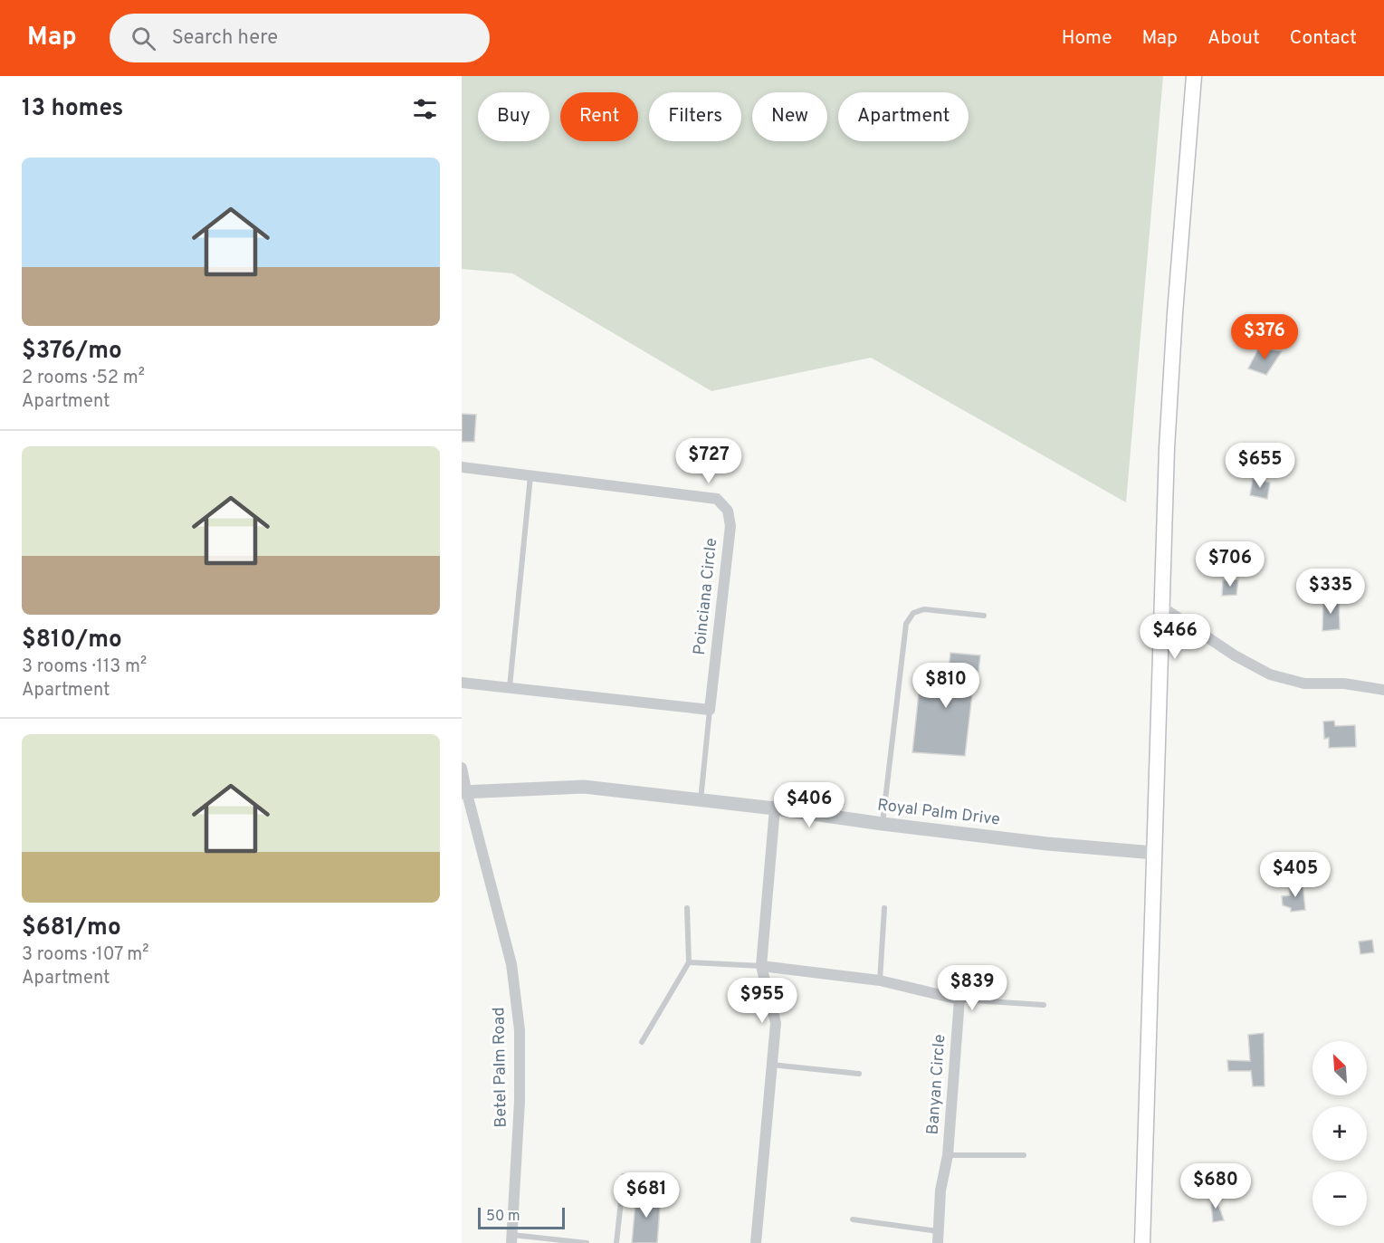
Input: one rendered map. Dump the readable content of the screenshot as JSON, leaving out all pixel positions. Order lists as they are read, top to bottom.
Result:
{
  "streets": {
    "street": [
      "Poinciana Circle",
      "Royal Palm Drive",
      "Betel Palm Road",
      "Banyan Circle"
    ]
  },
  "crossings": [
    ["Royal Palm Drive", "Betel Palm Road"]
  ],
  "scale_bar": "50 m",
  "north": "top left",
  "page": {
    "header": "Map",
    "search": "Search here",
    "nav": [
      "Home",
      "Map",
      "About",
      "Contact"
    ],
    "heading": "13 homes",
    "chip": [
      "Buy",
      "Rent",
      "Filters",
      "New",
      "Apartment"
    ],
    "list": [
      {
        "name": "$376/mo",
        "note": "2 rooms · 52 m² · Apartment"
      },
      {
        "name": "$810/mo",
        "note": "3 rooms · 113 m² · Apartment"
      },
      {
        "name": "$681/mo",
        "note": "3 rooms · 107 m² · Apartment"
      }
    ],
    "price": [
      "$376",
      "$727",
      "$655",
      "$706",
      "$335",
      "$466",
      "$810",
      "$406",
      "$405",
      "$839",
      "$955",
      "$680",
      "$681"
    ],
    "map_buttons": ["+", "−"],
    "scale": "50 m"
  }
}
